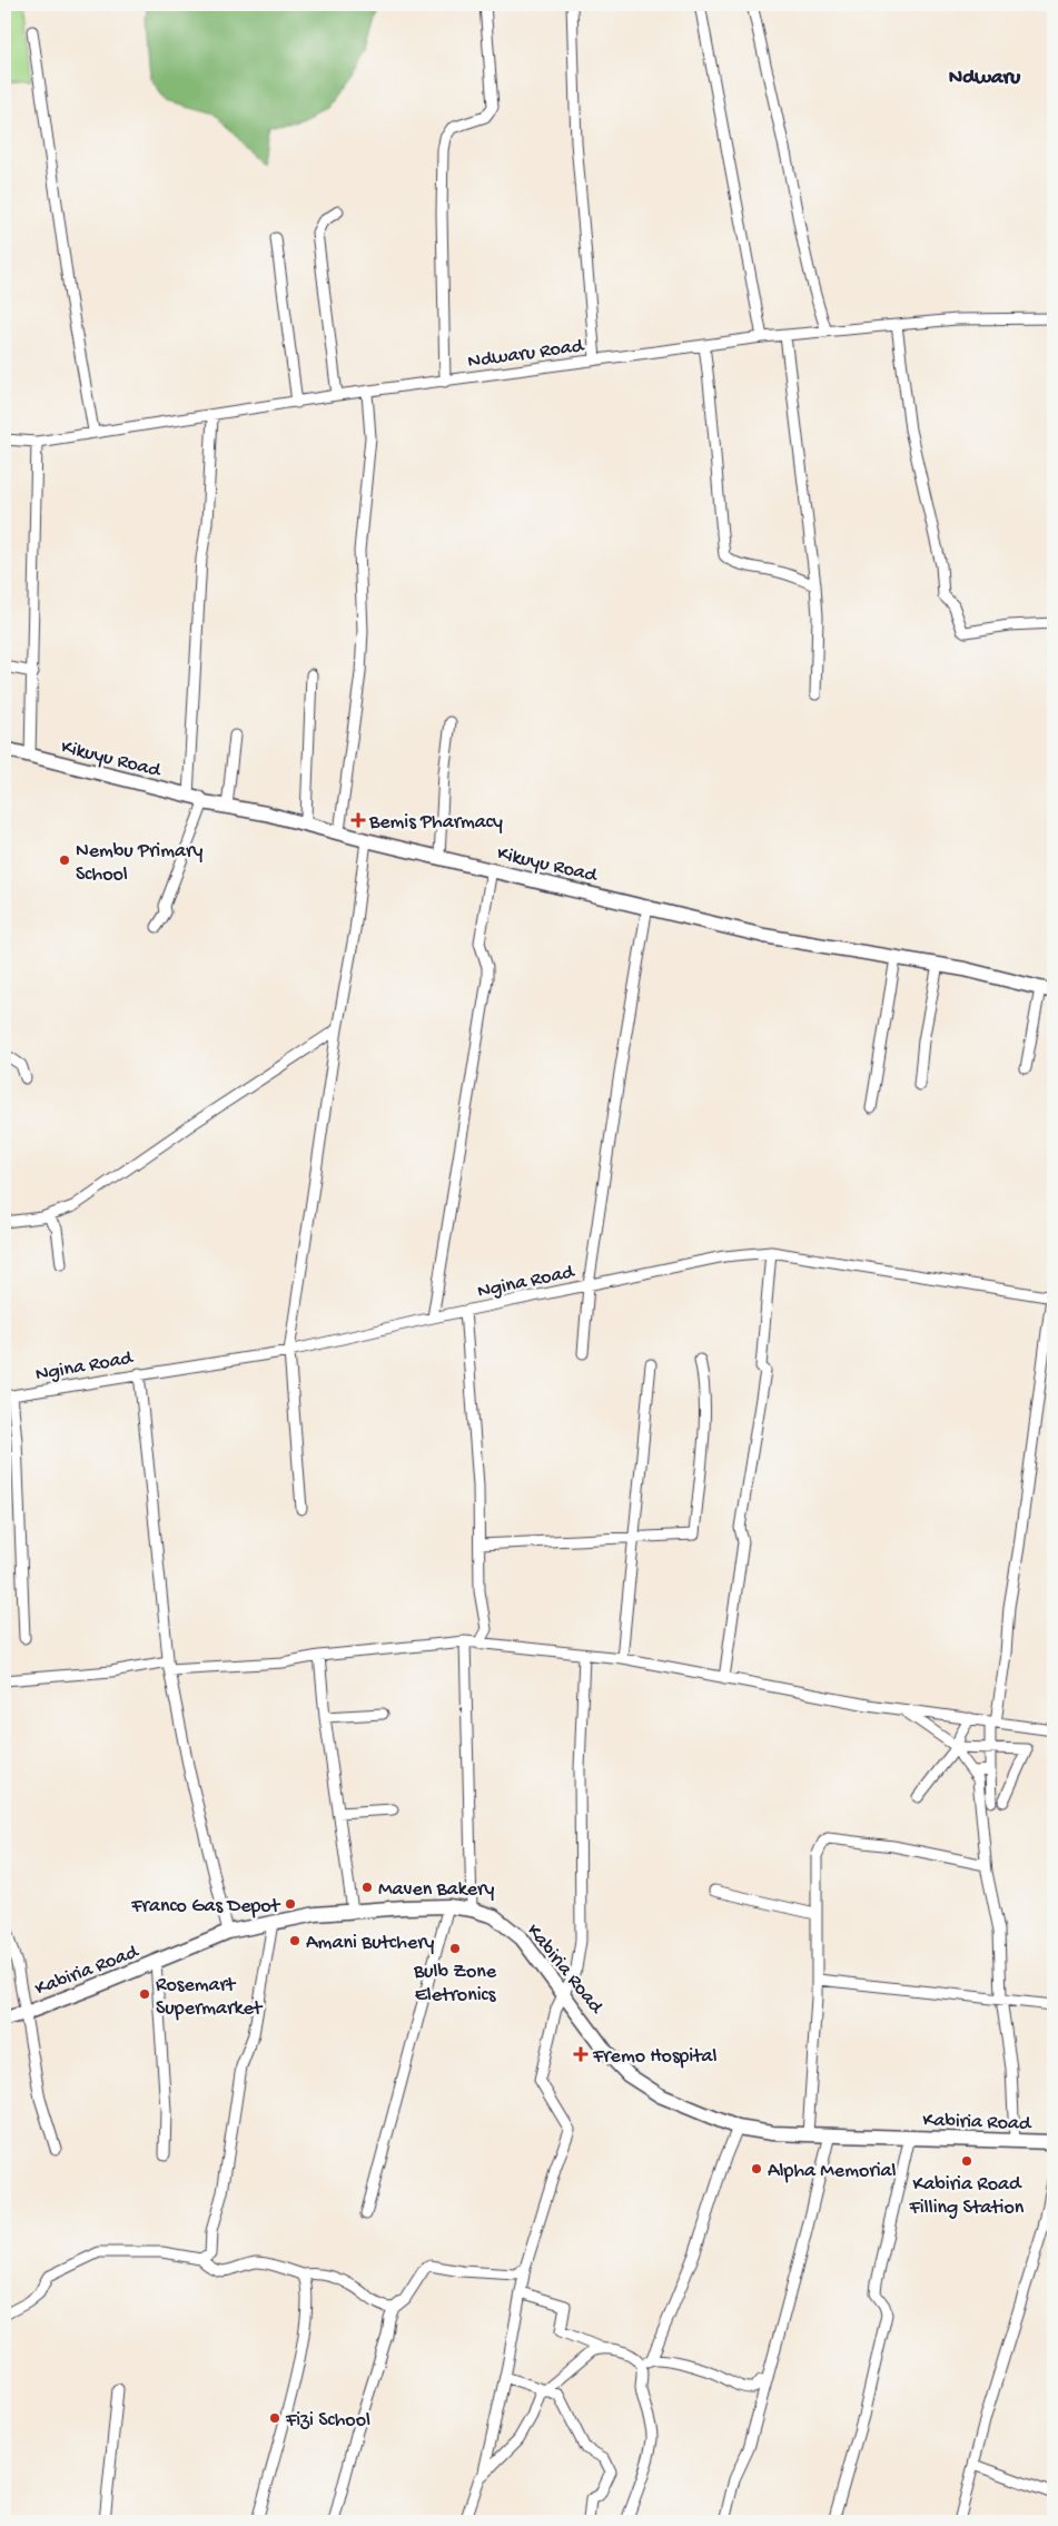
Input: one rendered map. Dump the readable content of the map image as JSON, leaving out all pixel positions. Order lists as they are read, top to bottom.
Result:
{
  "streets": {
    "main road": ["Kikuyu Road", "Kabiria Road"],
    "street": ["Ndwaru Road", "Ngina Road"]
  },
  "districts": ["Ndwaru"],
  "places": {
    "health": ["Bemis Pharmacy", "Fremo Hospital"],
    "other": [
      "Nembu Primary School",
      "Maven Bakery",
      "Franco Gas Depot",
      "Amani Butchery",
      "Bulb Zone Eletronics",
      "Rosemart Supermarket",
      "Kabiria Road Filling Station",
      "Alpha Memorial",
      "Fizi School"
    ]
  }
}
